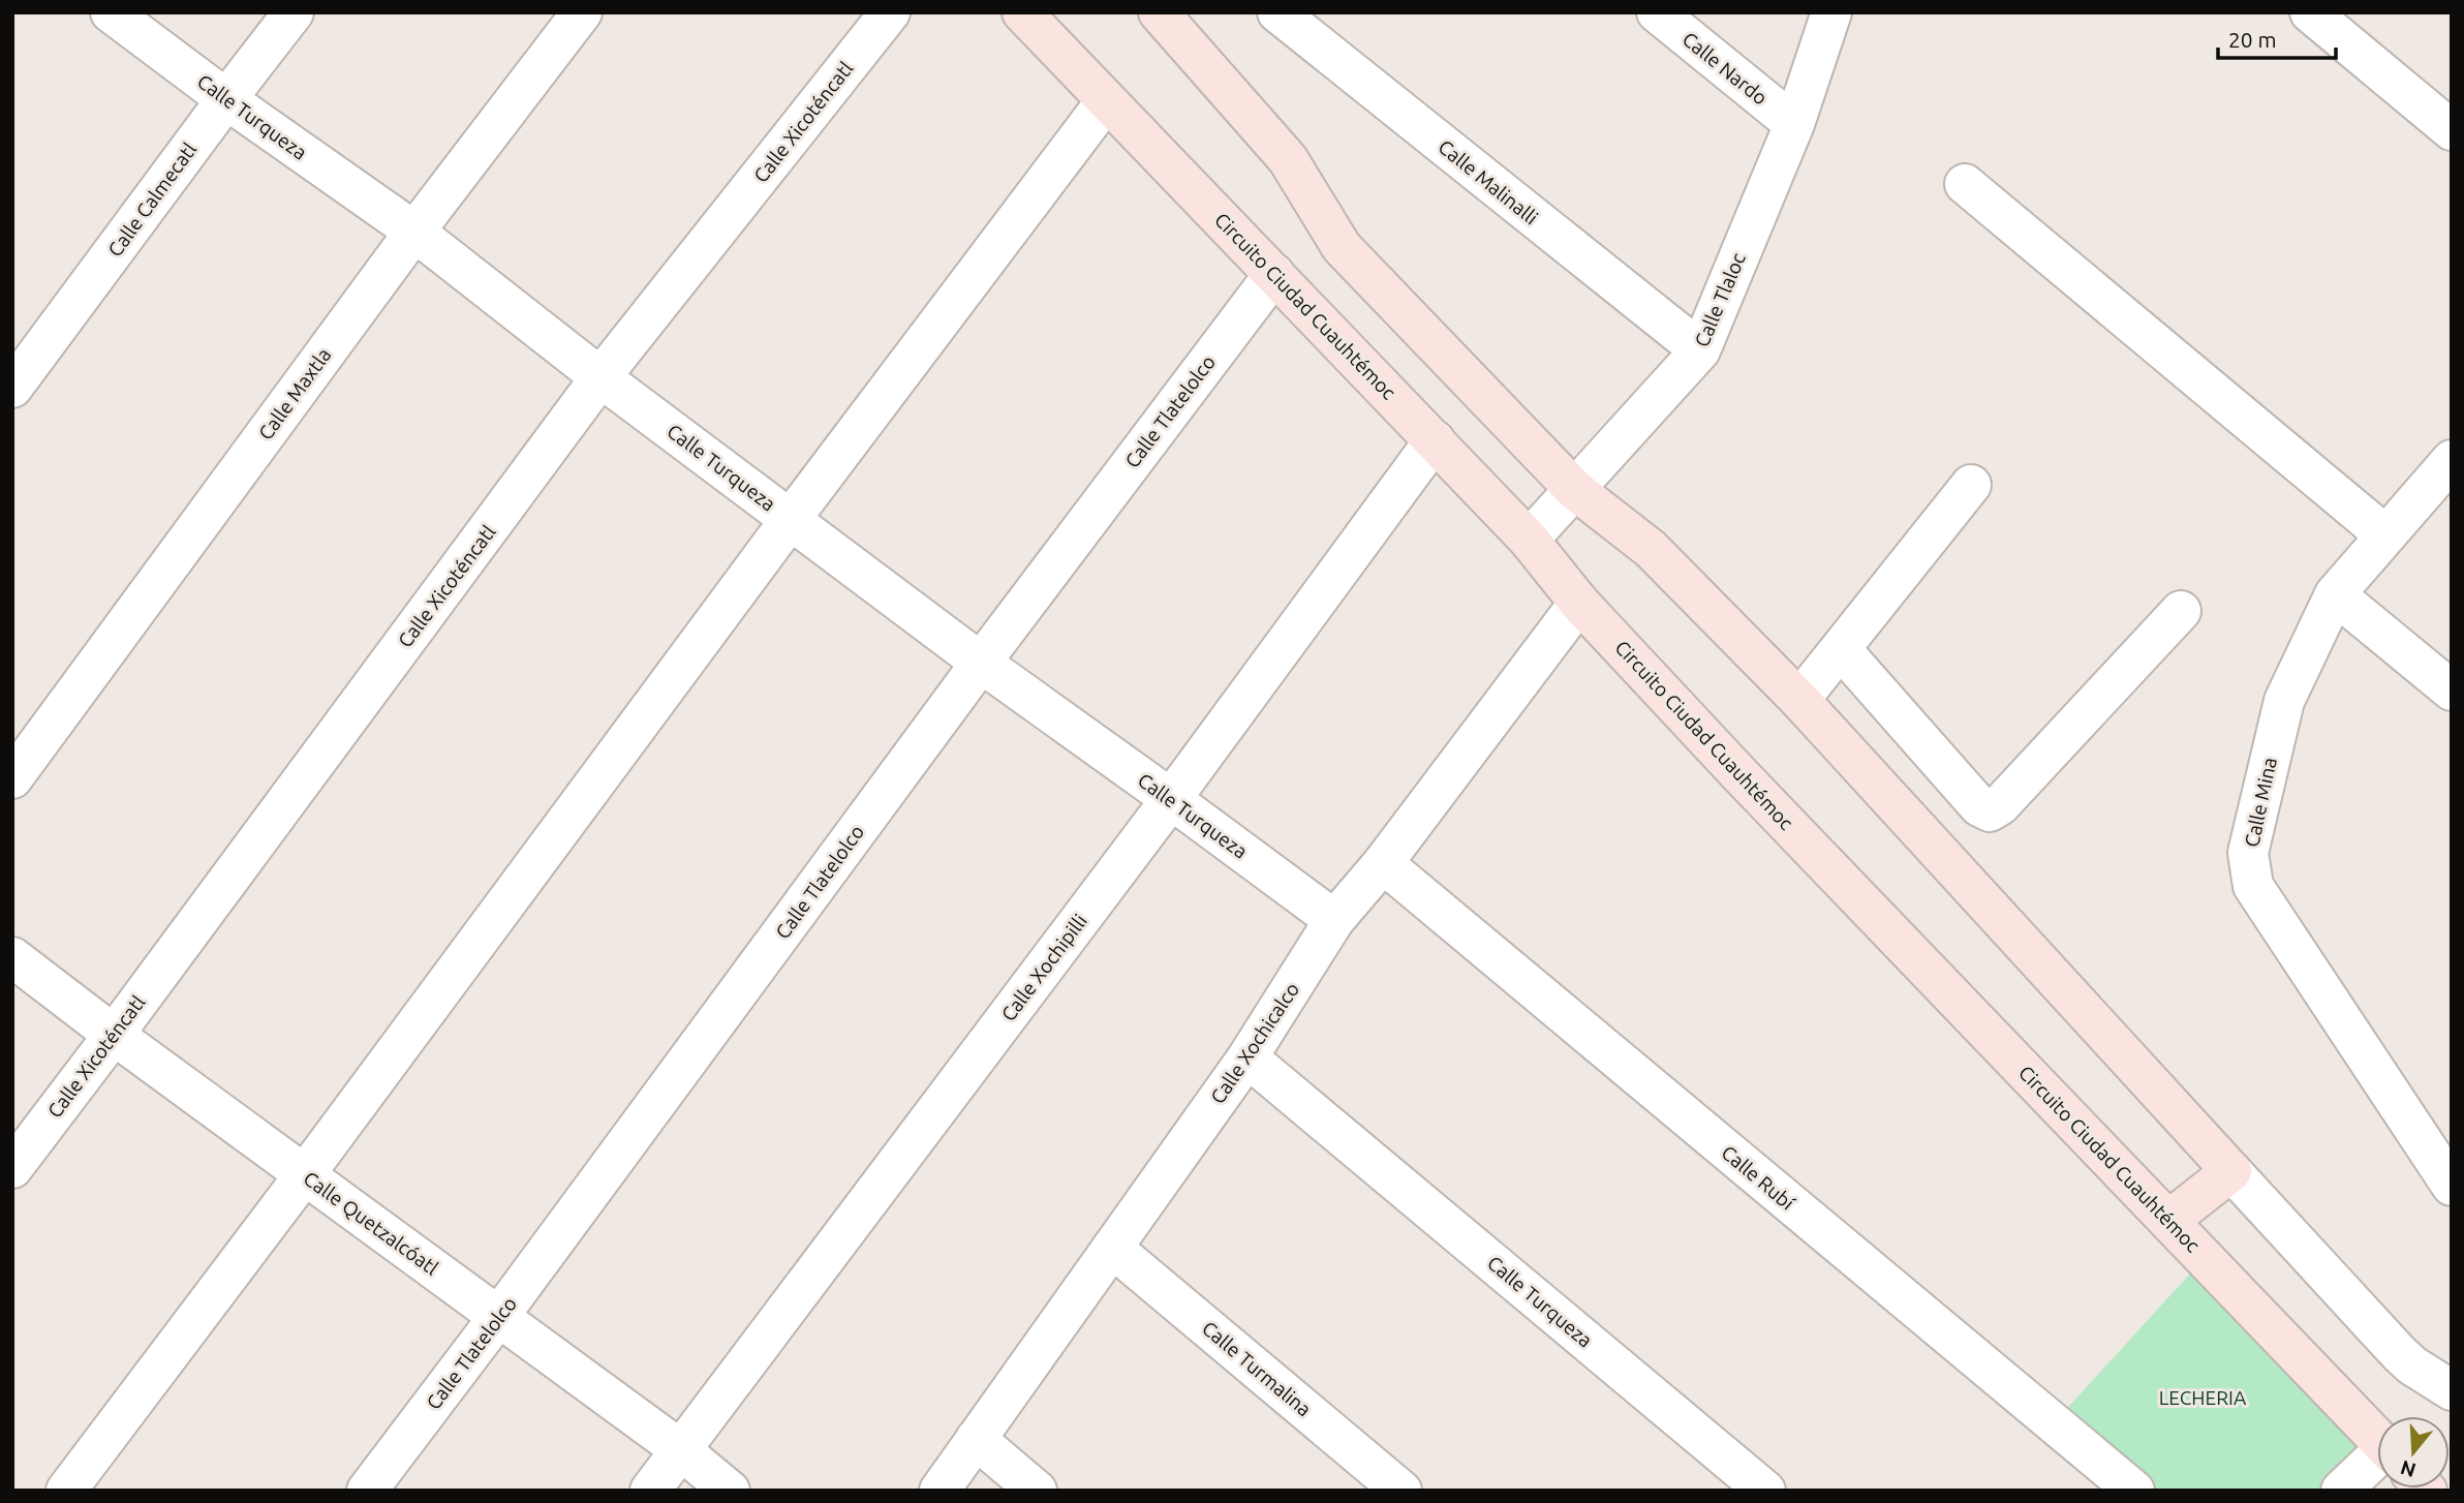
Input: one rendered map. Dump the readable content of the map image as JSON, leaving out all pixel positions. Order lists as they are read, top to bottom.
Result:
{
  "streets": {
    "main road": ["Circuito Ciudad Cuauhtémoc"],
    "street": [
      "Calle Nardo",
      "Calle Turqueza",
      "Calle Xicoténcatl",
      "Calle Malinalli",
      "Calle Calmecatl",
      "Calle Tlaloc",
      "Calle Maxtla",
      "Calle Tlatelolco",
      "Calle Mina",
      "Calle Xochipilli",
      "Calle Xochicalco",
      "Calle Rubí",
      "Calle Quetzalcóatl",
      "Calle Turmalina"
    ]
  },
  "crossings": [
    ["Calle Nardo", "Calle Tlaloc"],
    ["Calle Turqueza", "Calle Xicoténcatl"],
    ["Calle Turqueza", "Calle Calmecatl"],
    ["Calle Turqueza", "Calle Maxtla"],
    ["Calle Turqueza", "Calle Tlatelolco"],
    ["Calle Turqueza", "Calle Xochipilli"],
    ["Calle Turqueza", "Calle Xochicalco"],
    ["Calle Xicoténcatl", "Calle Quetzalcóatl"],
    ["Calle Malinalli", "Calle Tlaloc"],
    ["Calle Tlaloc", "Circuito Ciudad Cuauhtémoc"],
    ["Circuito Ciudad Cuauhtémoc", "Calle Tlatelolco"],
    ["Circuito Ciudad Cuauhtémoc", "Calle Xochipilli"],
    ["Circuito Ciudad Cuauhtémoc", "Calle Xochicalco"],
    ["Calle Tlatelolco", "Calle Quetzalcóatl"],
    ["Calle Xochipilli", "Calle Quetzalcóatl"],
    ["Calle Xochicalco", "Calle Rubí"],
    ["Calle Xochicalco", "Calle Turmalina"]
  ],
  "parks": ["LECHERIA"],
  "scale_bar": "20 m",
  "north": "bottom"
}
